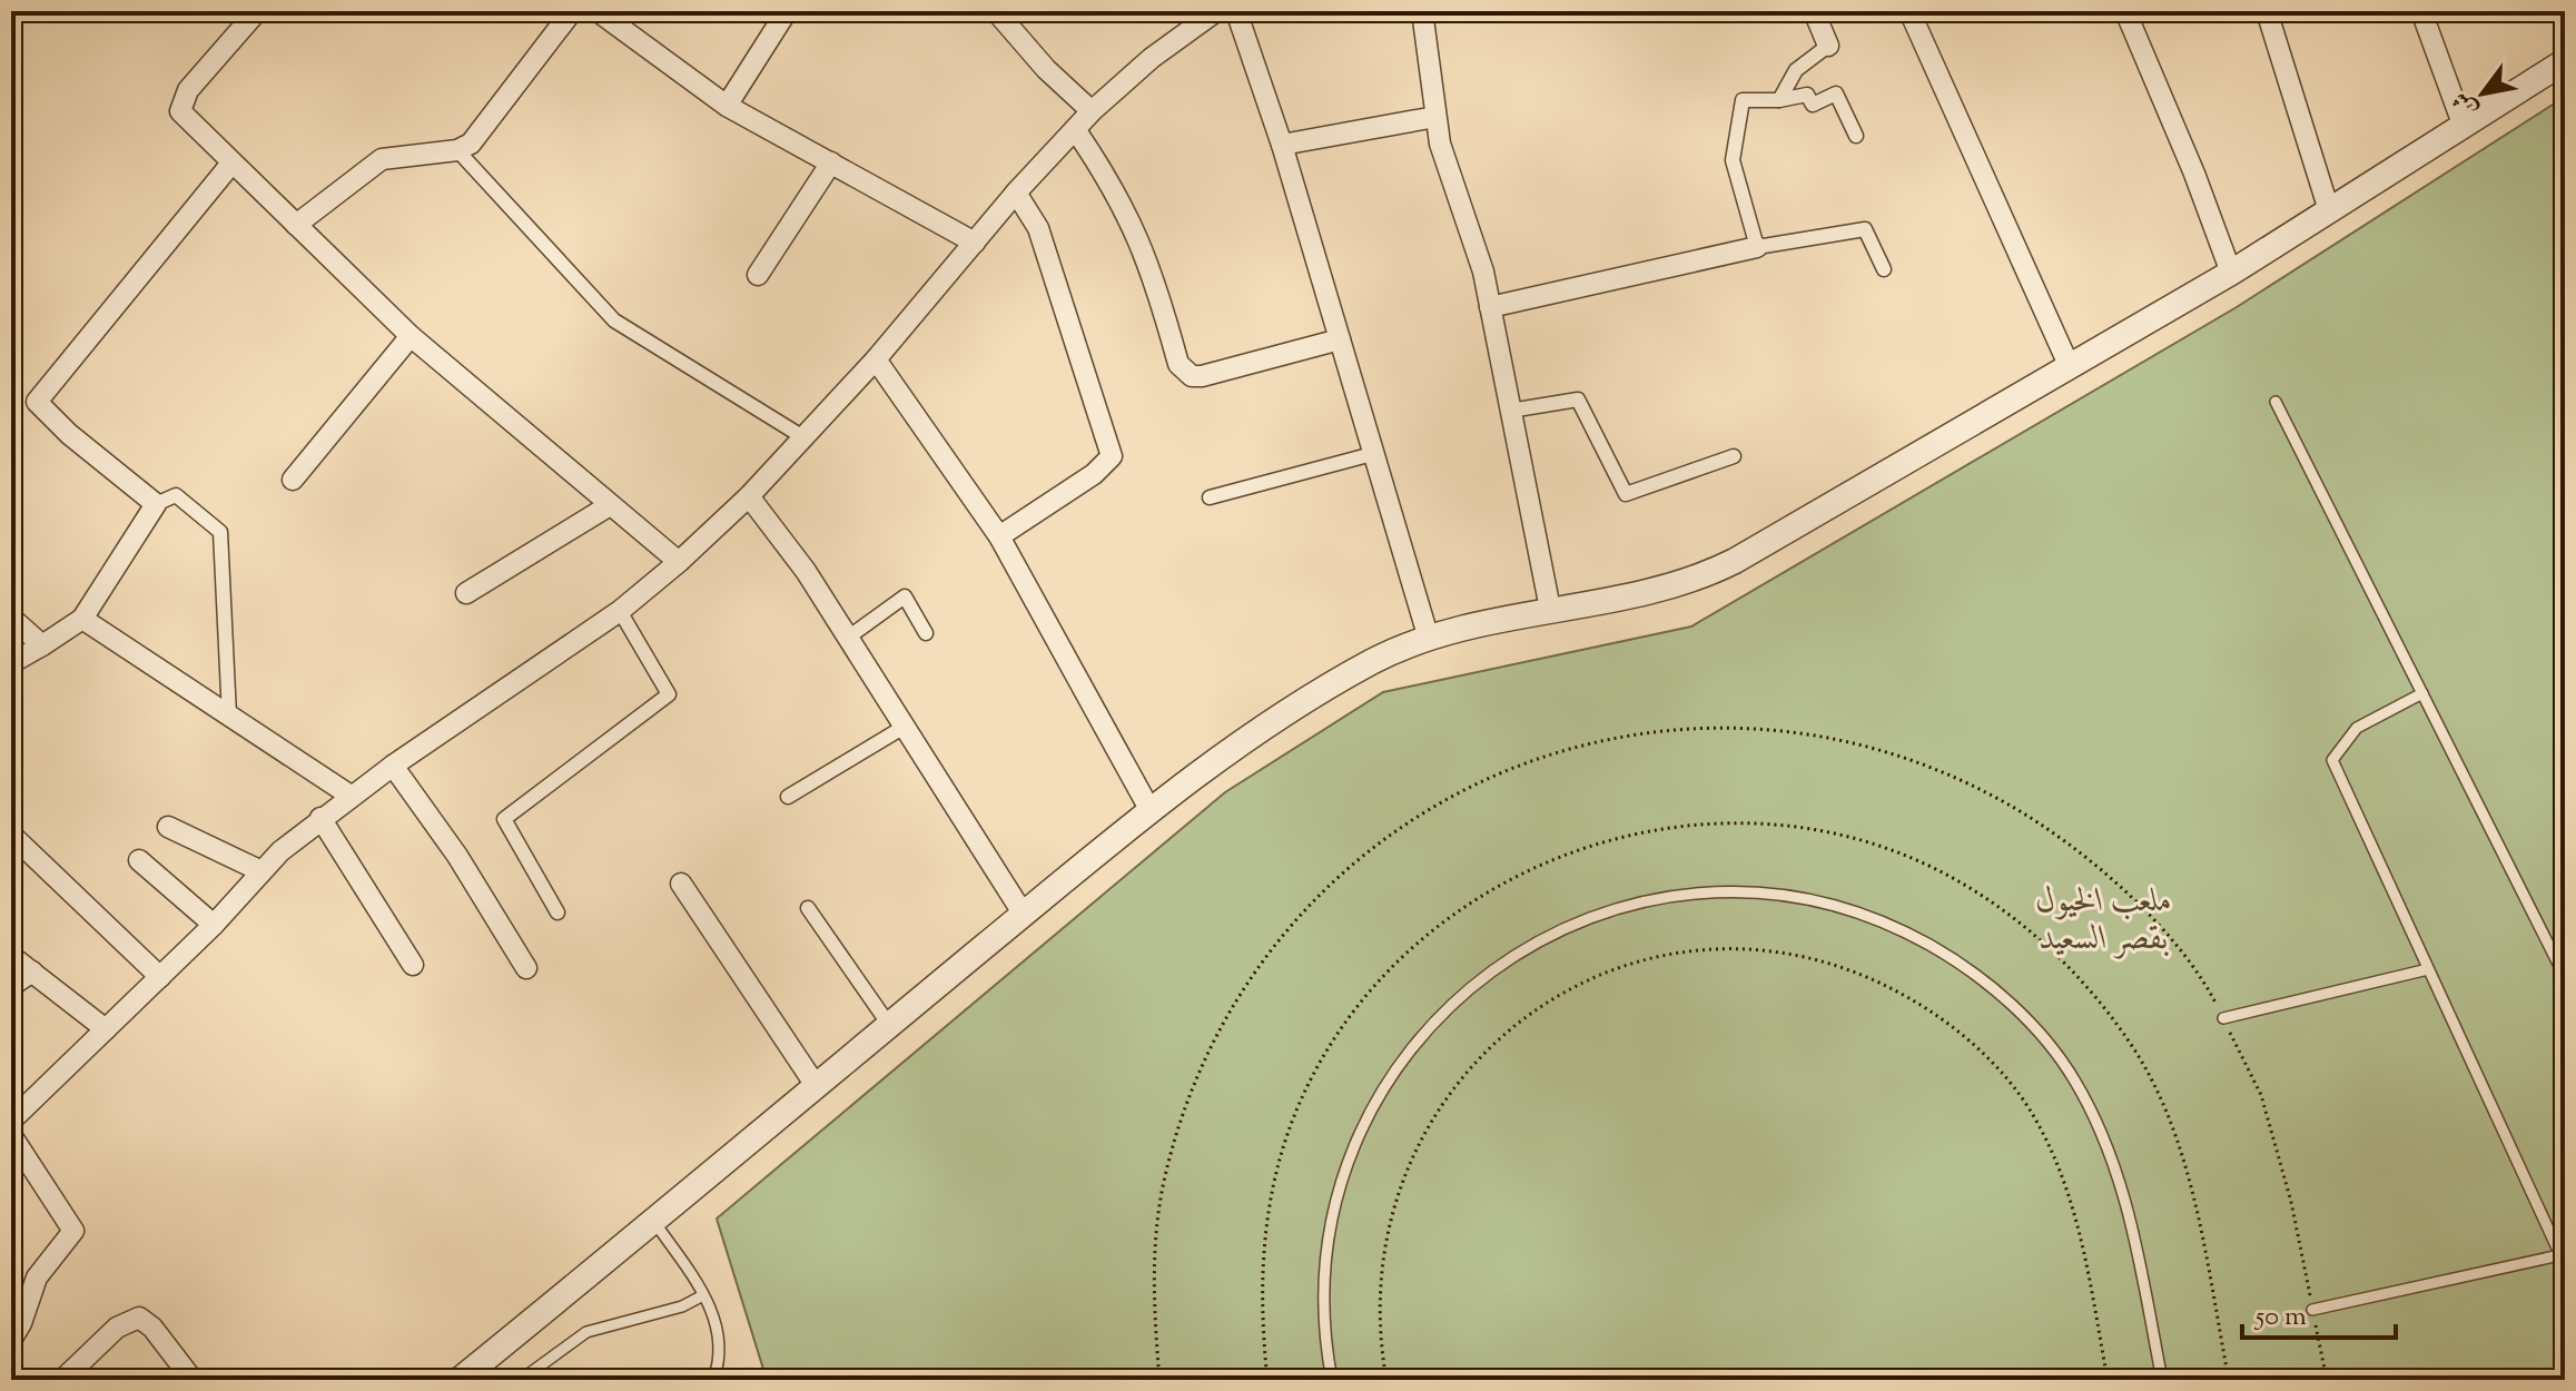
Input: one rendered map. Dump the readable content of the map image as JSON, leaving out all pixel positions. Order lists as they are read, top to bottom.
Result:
{
  "parks": ["ملعب الخيول بقصر السعيد"],
  "scale_bar": "50 m",
  "north": "bottom left"
}
